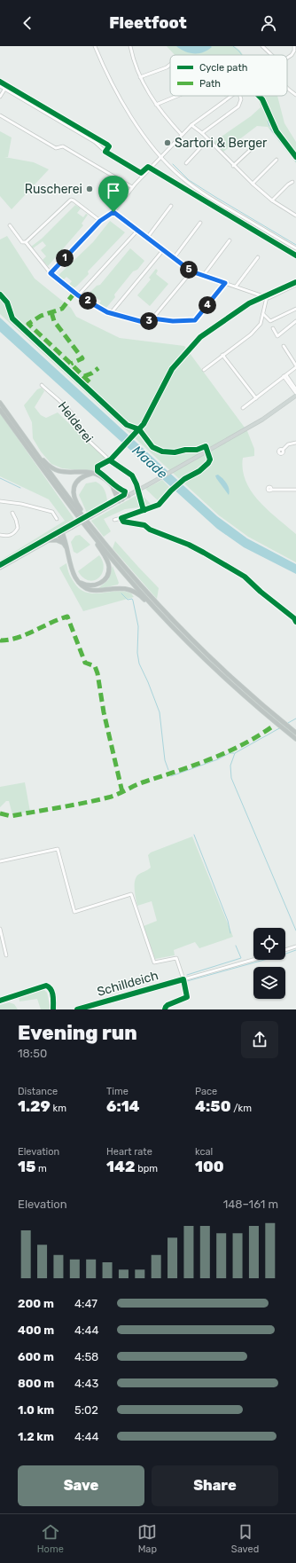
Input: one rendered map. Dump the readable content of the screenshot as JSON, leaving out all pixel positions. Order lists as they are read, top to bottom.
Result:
{
  "streets": {
    "street": ["Helderei", "Schilldeich"]
  },
  "water": ["Maade"],
  "places": ["Sartori & Berger", "Ruscherei"],
  "legend": ["Cycle path", "Path"],
  "page": {
    "header": "Fleetfoot",
    "pins": [
      "1",
      "5",
      "2",
      "4",
      "3"
    ],
    "heading": ["Evening run", "18:50"],
    "stats": [
      ["Distance", "1.29 km"],
      ["Time", "6:14"],
      ["Pace", "4:50 /km"],
      ["Elevation", "15 m"],
      ["Heart rate", "142 bpm"],
      ["kcal", "100"]
    ],
    "chart": ["Elevation", "148–161 m"],
    "list": [
      {
        "name": "200 m",
        "note": "4:47"
      },
      {
        "name": "400 m",
        "note": "4:44"
      },
      {
        "name": "600 m",
        "note": "4:58"
      },
      {
        "name": "800 m",
        "note": "4:43"
      },
      {
        "name": "1.0 km",
        "note": "5:02"
      },
      {
        "name": "1.2 km",
        "note": "4:44"
      }
    ],
    "buttons": ["Save", "Share"],
    "tabs": ["Home", "Map", "Saved"]
  }
}
